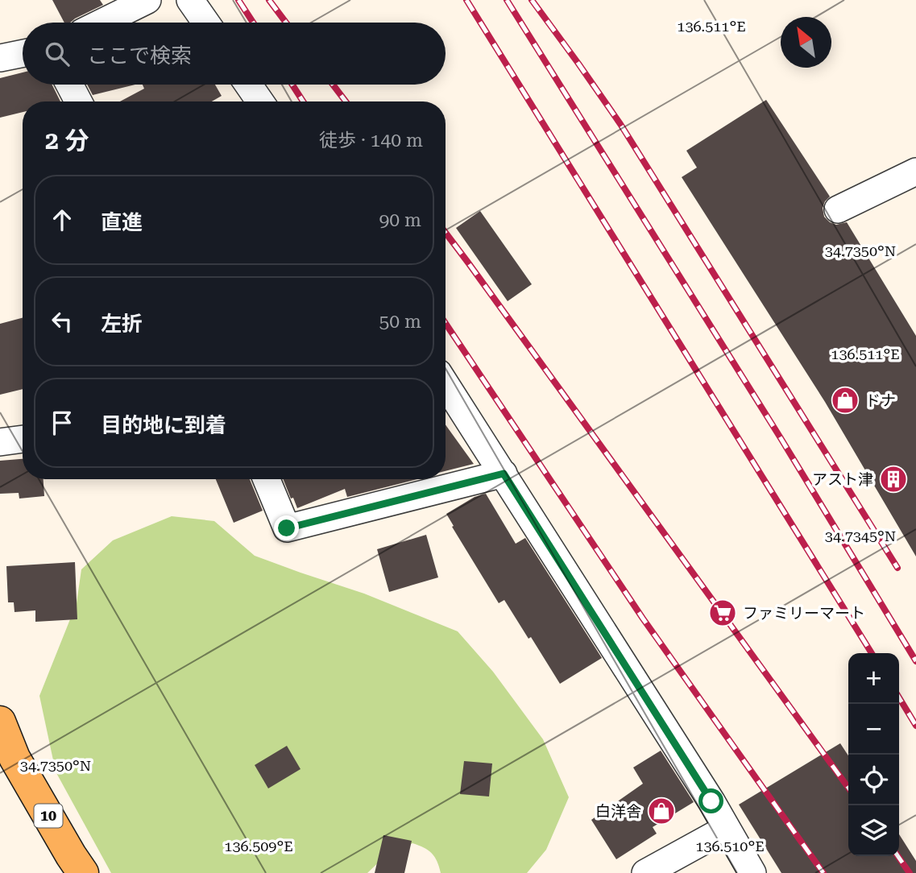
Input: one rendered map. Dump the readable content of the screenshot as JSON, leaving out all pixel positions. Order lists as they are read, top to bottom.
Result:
{
  "streets": {
    "main road": ["10"]
  },
  "places": {
    "shop": ["ドナ", "白洋舎"],
    "building": ["アスト津"],
    "supermarket": ["ファミリーマート"]
  },
  "north": "top left",
  "page": {
    "search": "ここで検索",
    "heading": ["2 分", "徒歩 · 140 m"],
    "list": [
      ["直進", "90 m"],
      ["左折", "50 m"],
      "目的地に到着"
    ],
    "map_buttons": ["+", "−"]
  },
  "coordinates": [
    "136.511°E",
    "34.7350°N",
    "34.7345°N",
    "136.509°E",
    "136.510°E"
  ]
}
